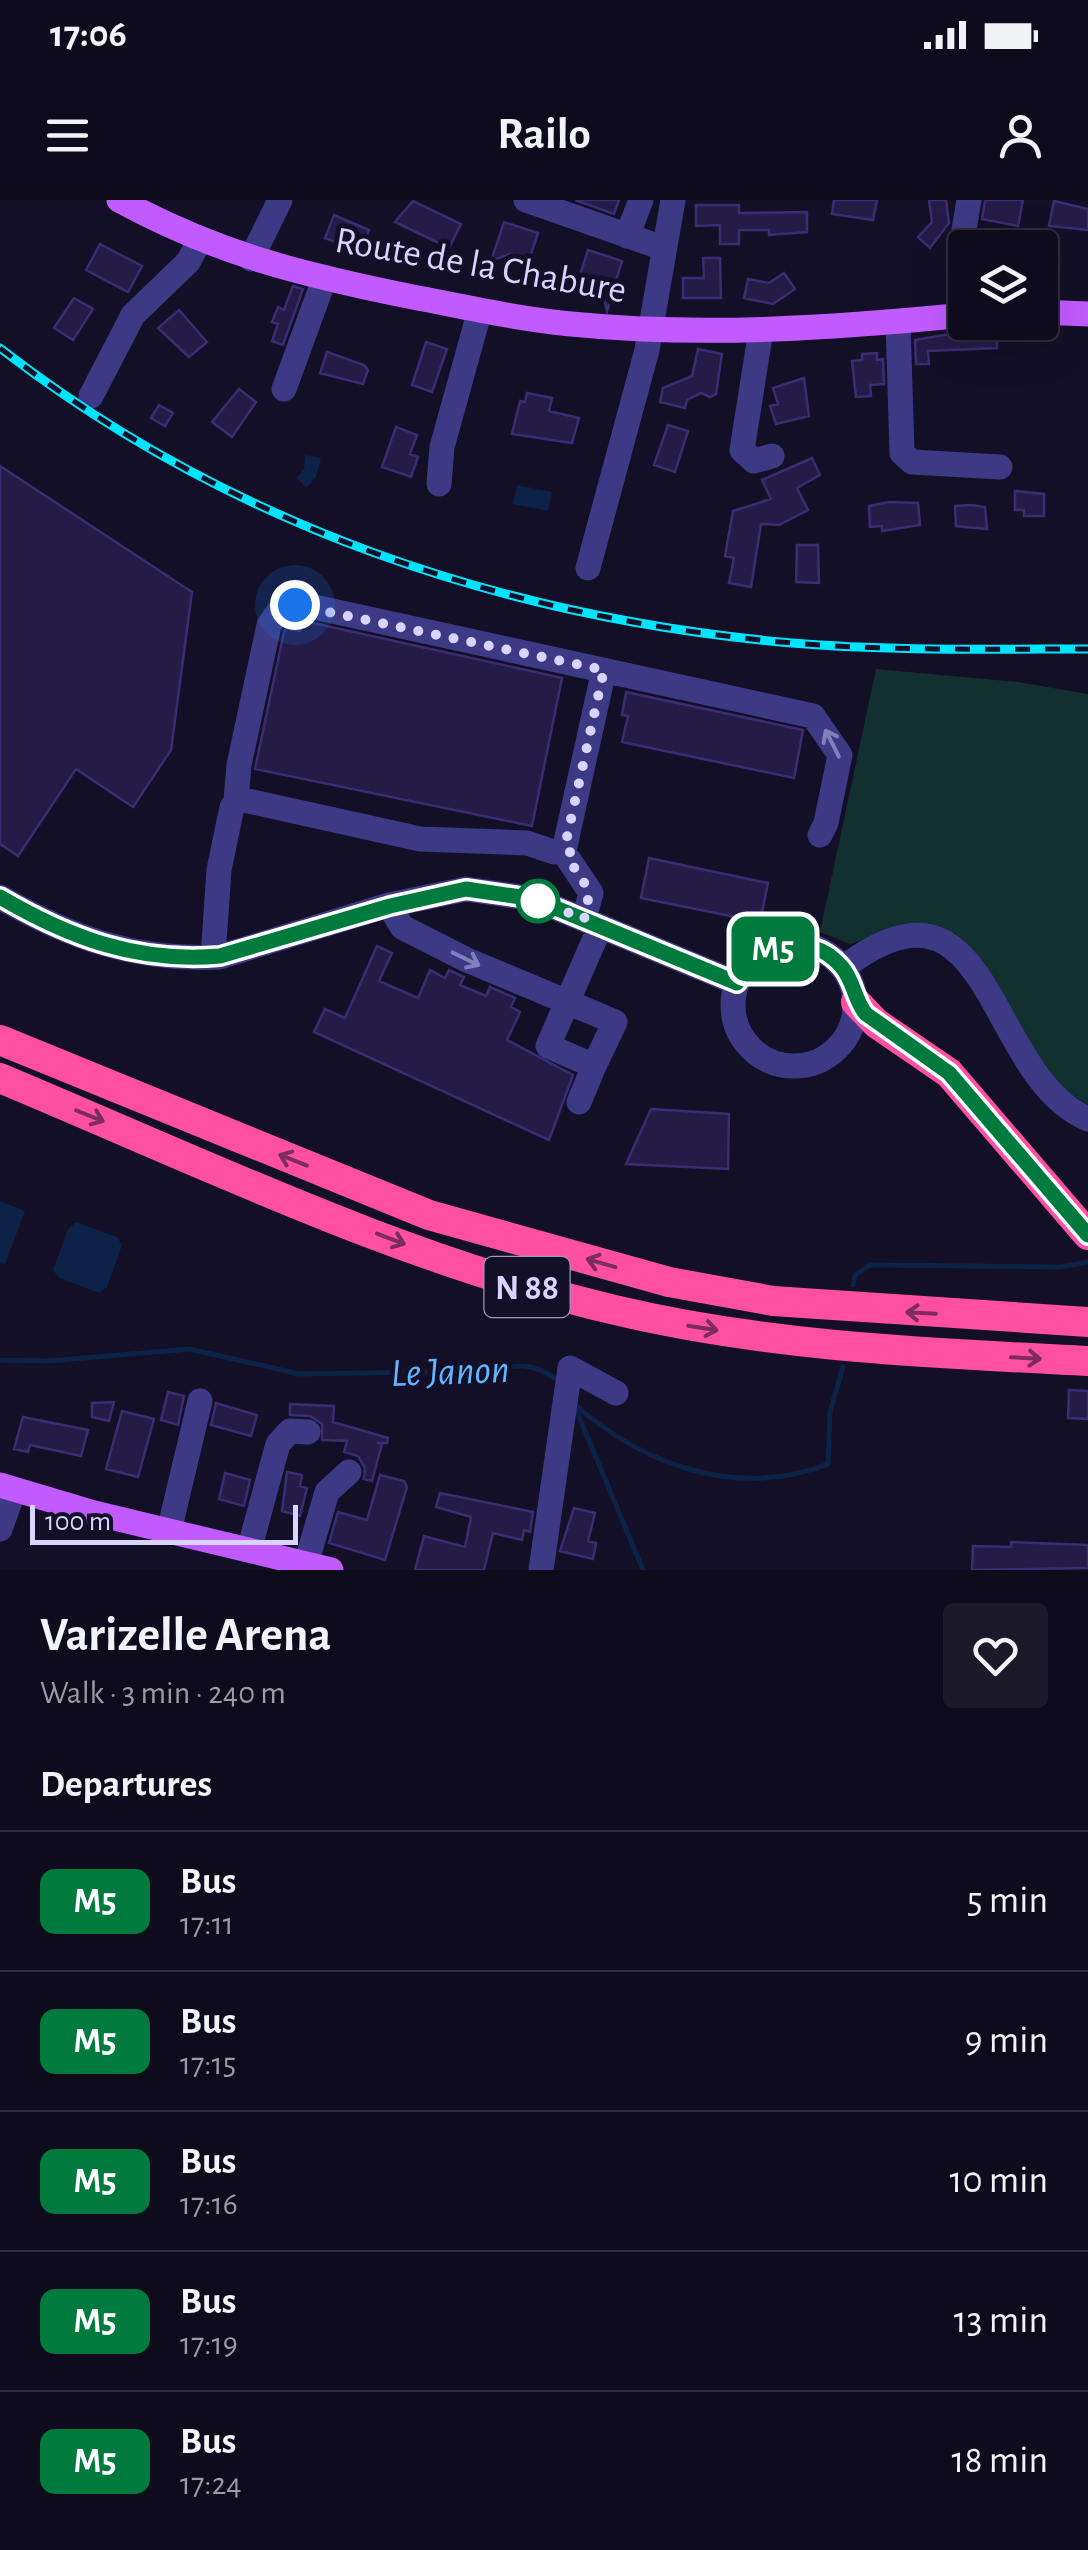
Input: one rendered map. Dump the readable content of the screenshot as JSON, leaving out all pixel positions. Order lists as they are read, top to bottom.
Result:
{
  "streets": {
    "highway": ["N 88"],
    "main road": ["Route de la Chabure"]
  },
  "water": ["Le Janon"],
  "lines": ["bus line M5"],
  "scale_bar": "100 m",
  "page": {
    "status": "17:06",
    "header": "Railo",
    "on_map": "M5",
    "scale": "100 m",
    "heading": [
      ["Varizelle Arena", "Walk · 3 min · 240 m"],
      "Departures"
    ],
    "list": [
      {
        "mark": "M5",
        "name": "Bus",
        "note": "17:11",
        "value": "5 min"
      },
      {
        "mark": "M5",
        "name": "Bus",
        "note": "17:15",
        "value": "9 min"
      },
      {
        "mark": "M5",
        "name": "Bus",
        "note": "17:16",
        "value": "10 min"
      },
      {
        "mark": "M5",
        "name": "Bus",
        "note": "17:19",
        "value": "13 min"
      },
      {
        "mark": "M5",
        "name": "Bus",
        "note": "17:24",
        "value": "18 min"
      }
    ]
  }
}
